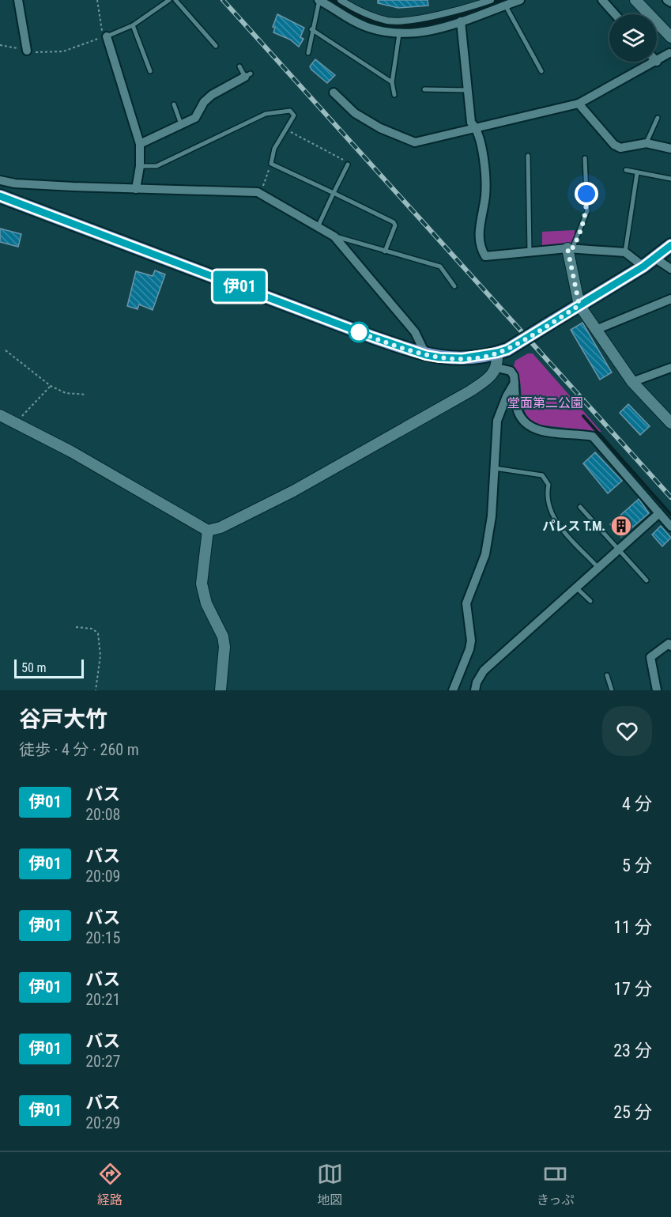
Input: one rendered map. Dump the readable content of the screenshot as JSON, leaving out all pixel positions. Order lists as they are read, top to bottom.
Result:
{
  "parks": ["堂面第二公園"],
  "places": {
    "building": ["パレス T.M."]
  },
  "lines": ["bus line 伊01"],
  "scale_bar": "50 m",
  "page": {
    "on_map": "伊01",
    "scale": "50 m",
    "heading": ["谷戸大竹", "徒歩 · 4 分 · 260 m"],
    "list": [
      {
        "mark": "伊01",
        "name": "バス",
        "note": "20:08",
        "value": "4 分"
      },
      {
        "mark": "伊01",
        "name": "バス",
        "note": "20:09",
        "value": "5 分"
      },
      {
        "mark": "伊01",
        "name": "バス",
        "note": "20:15",
        "value": "11 分"
      },
      {
        "mark": "伊01",
        "name": "バス",
        "note": "20:21",
        "value": "17 分"
      },
      {
        "mark": "伊01",
        "name": "バス",
        "note": "20:27",
        "value": "23 分"
      },
      {
        "mark": "伊01",
        "name": "バス",
        "note": "20:29",
        "value": "25 分"
      }
    ],
    "tabs": ["経路", "地図", "きっぷ"]
  }
}
